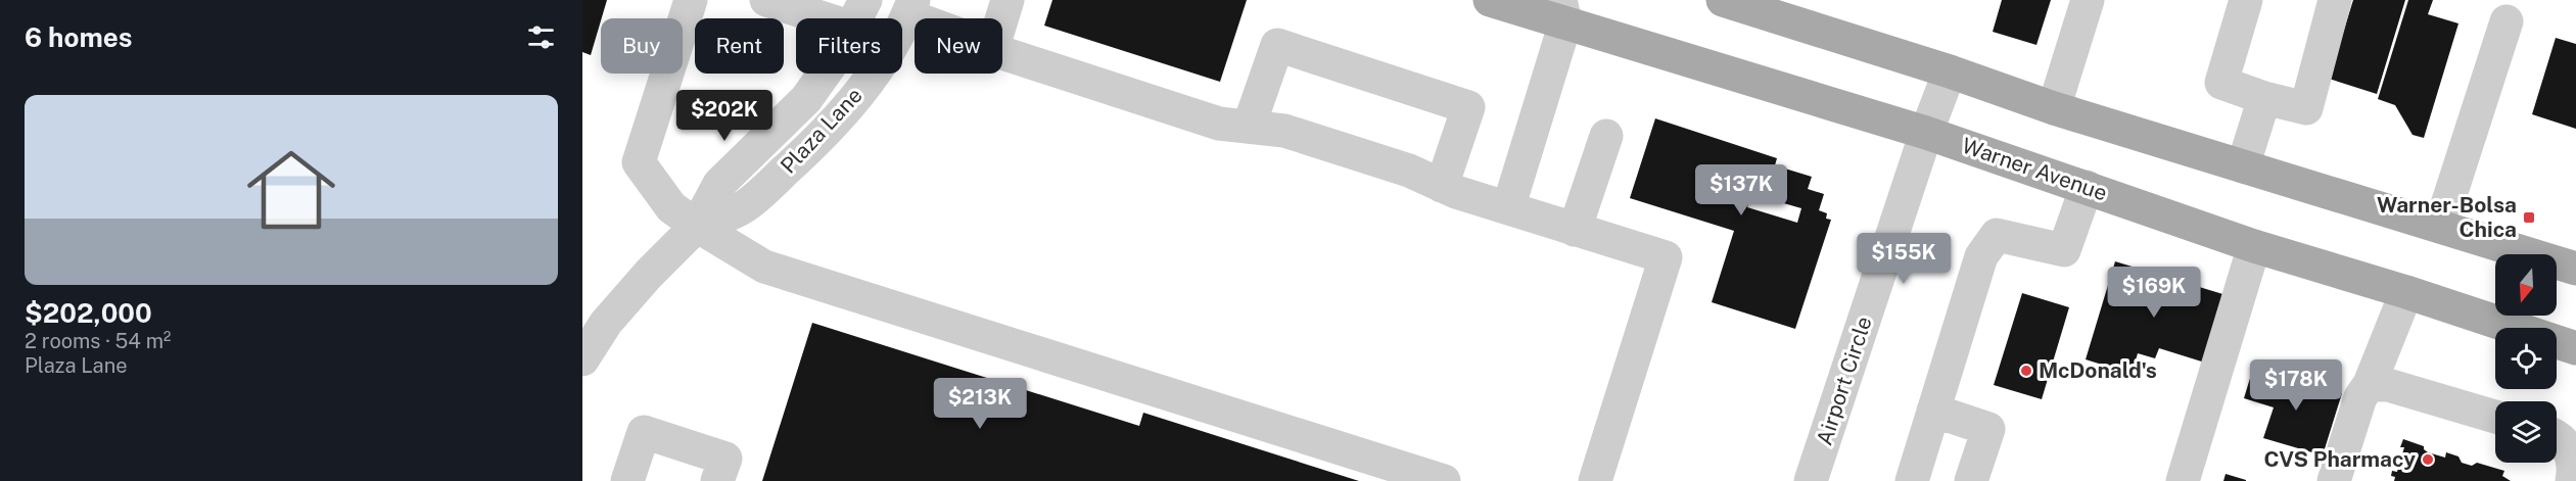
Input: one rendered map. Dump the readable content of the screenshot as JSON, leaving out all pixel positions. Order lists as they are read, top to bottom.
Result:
{
  "streets": {
    "main road": ["Warner Avenue"],
    "street": ["Plaza Lane", "Airport Circle"]
  },
  "crossings": [
    ["Warner Avenue", "Airport Circle"]
  ],
  "places": {
    "transit": ["Warner-Bolsa Chica"],
    "other": ["McDonald's", "CVS Pharmacy"]
  },
  "north": "bottom",
  "page": {
    "heading": "6 homes",
    "chip": [
      "Buy",
      "Rent",
      "Filters",
      "New"
    ],
    "list": [
      {
        "name": "$202,000",
        "note": "2 rooms · 54 m² · Plaza Lane"
      }
    ],
    "price": [
      "$202K",
      "$137K",
      "$155K",
      "$169K",
      "$178K",
      "$213K"
    ]
  }
}
